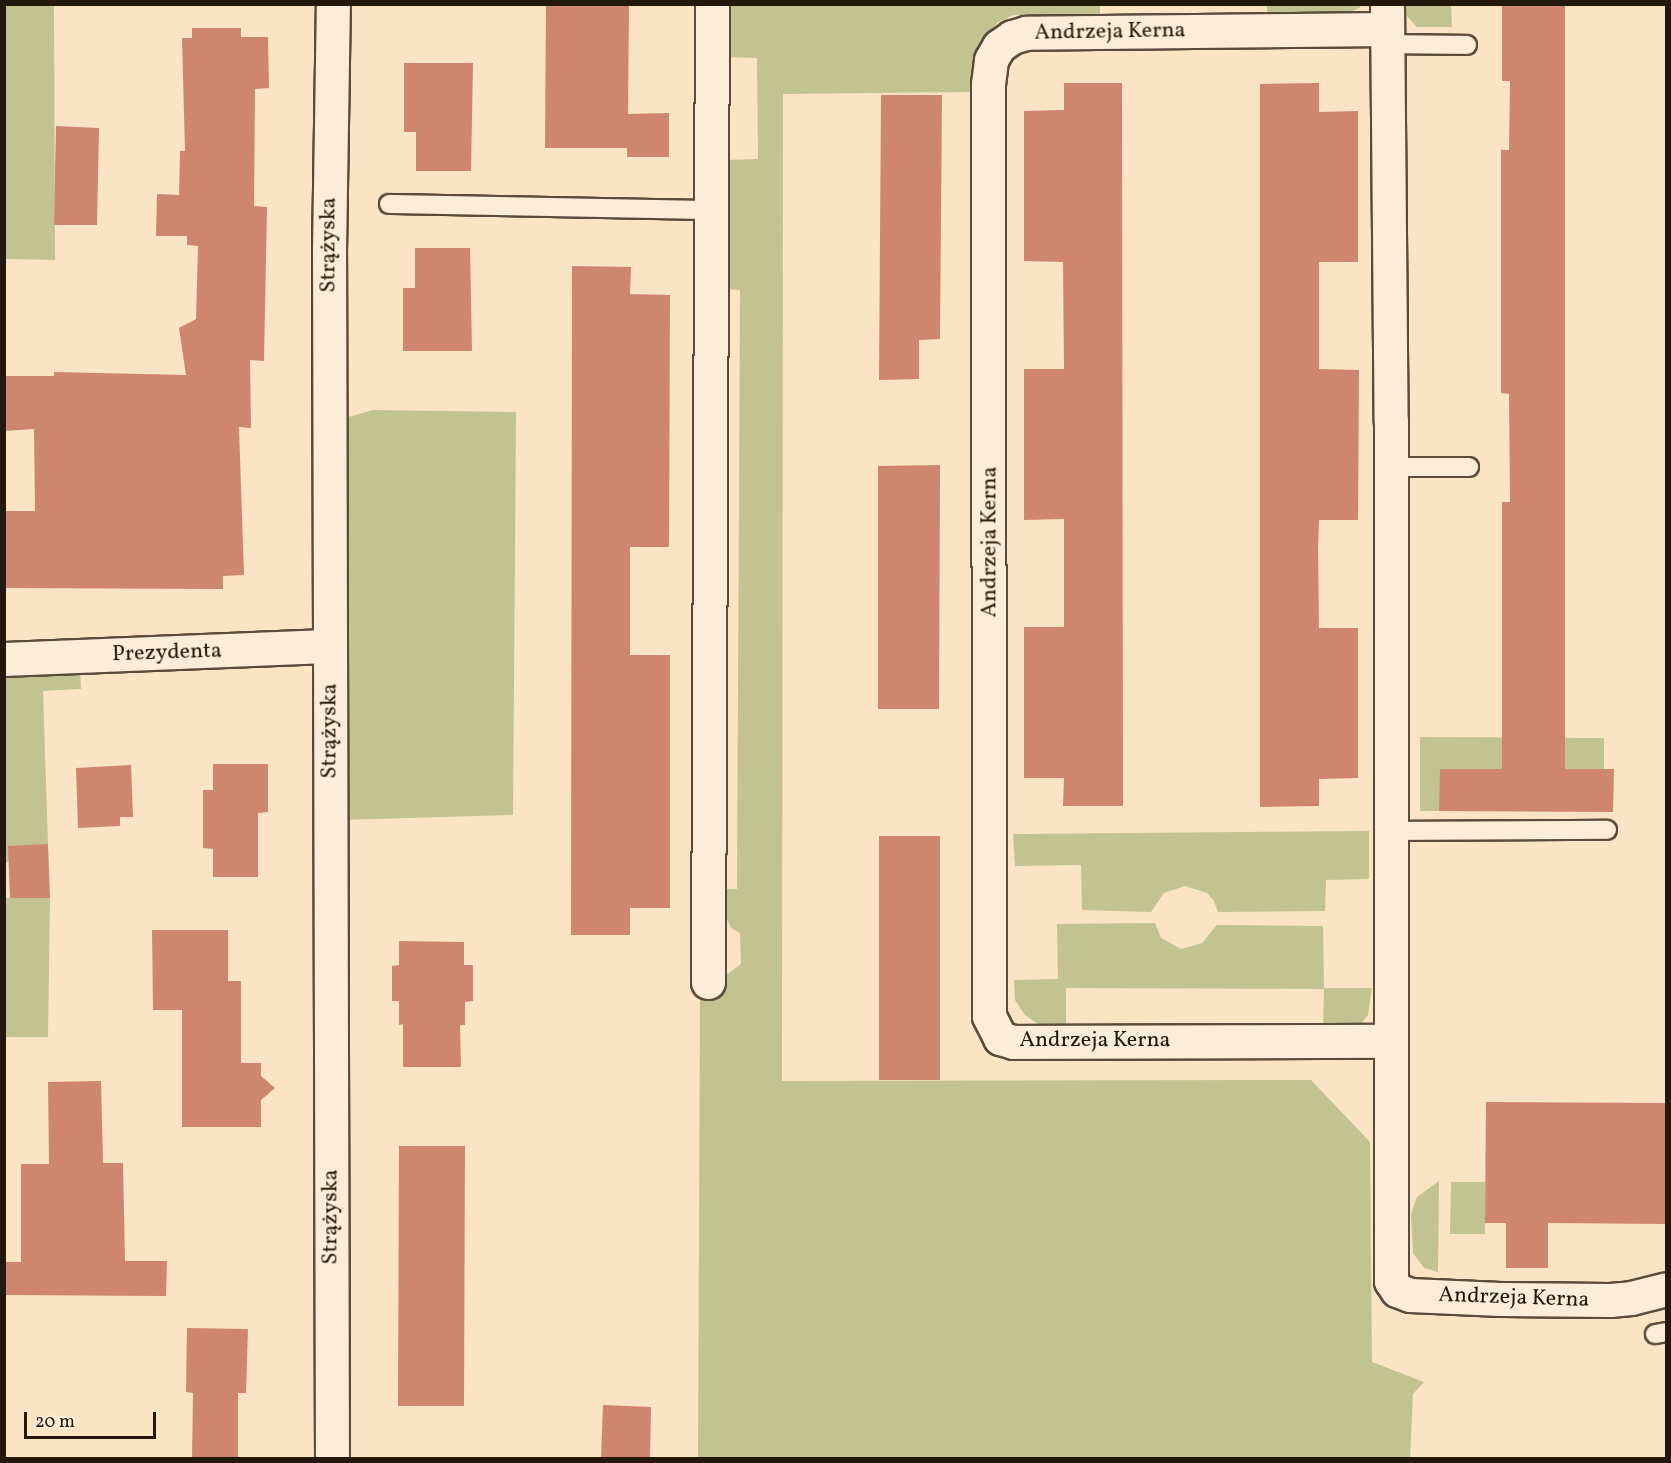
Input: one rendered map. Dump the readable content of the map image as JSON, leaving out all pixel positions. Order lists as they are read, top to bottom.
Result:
{
  "streets": {
    "street": ["Andrzeja Kerna", "Strążyska", "Prezydenta"]
  },
  "crossings": [
    ["Strążyska", "Prezydenta"]
  ],
  "scale_bar": "20 m"
}
